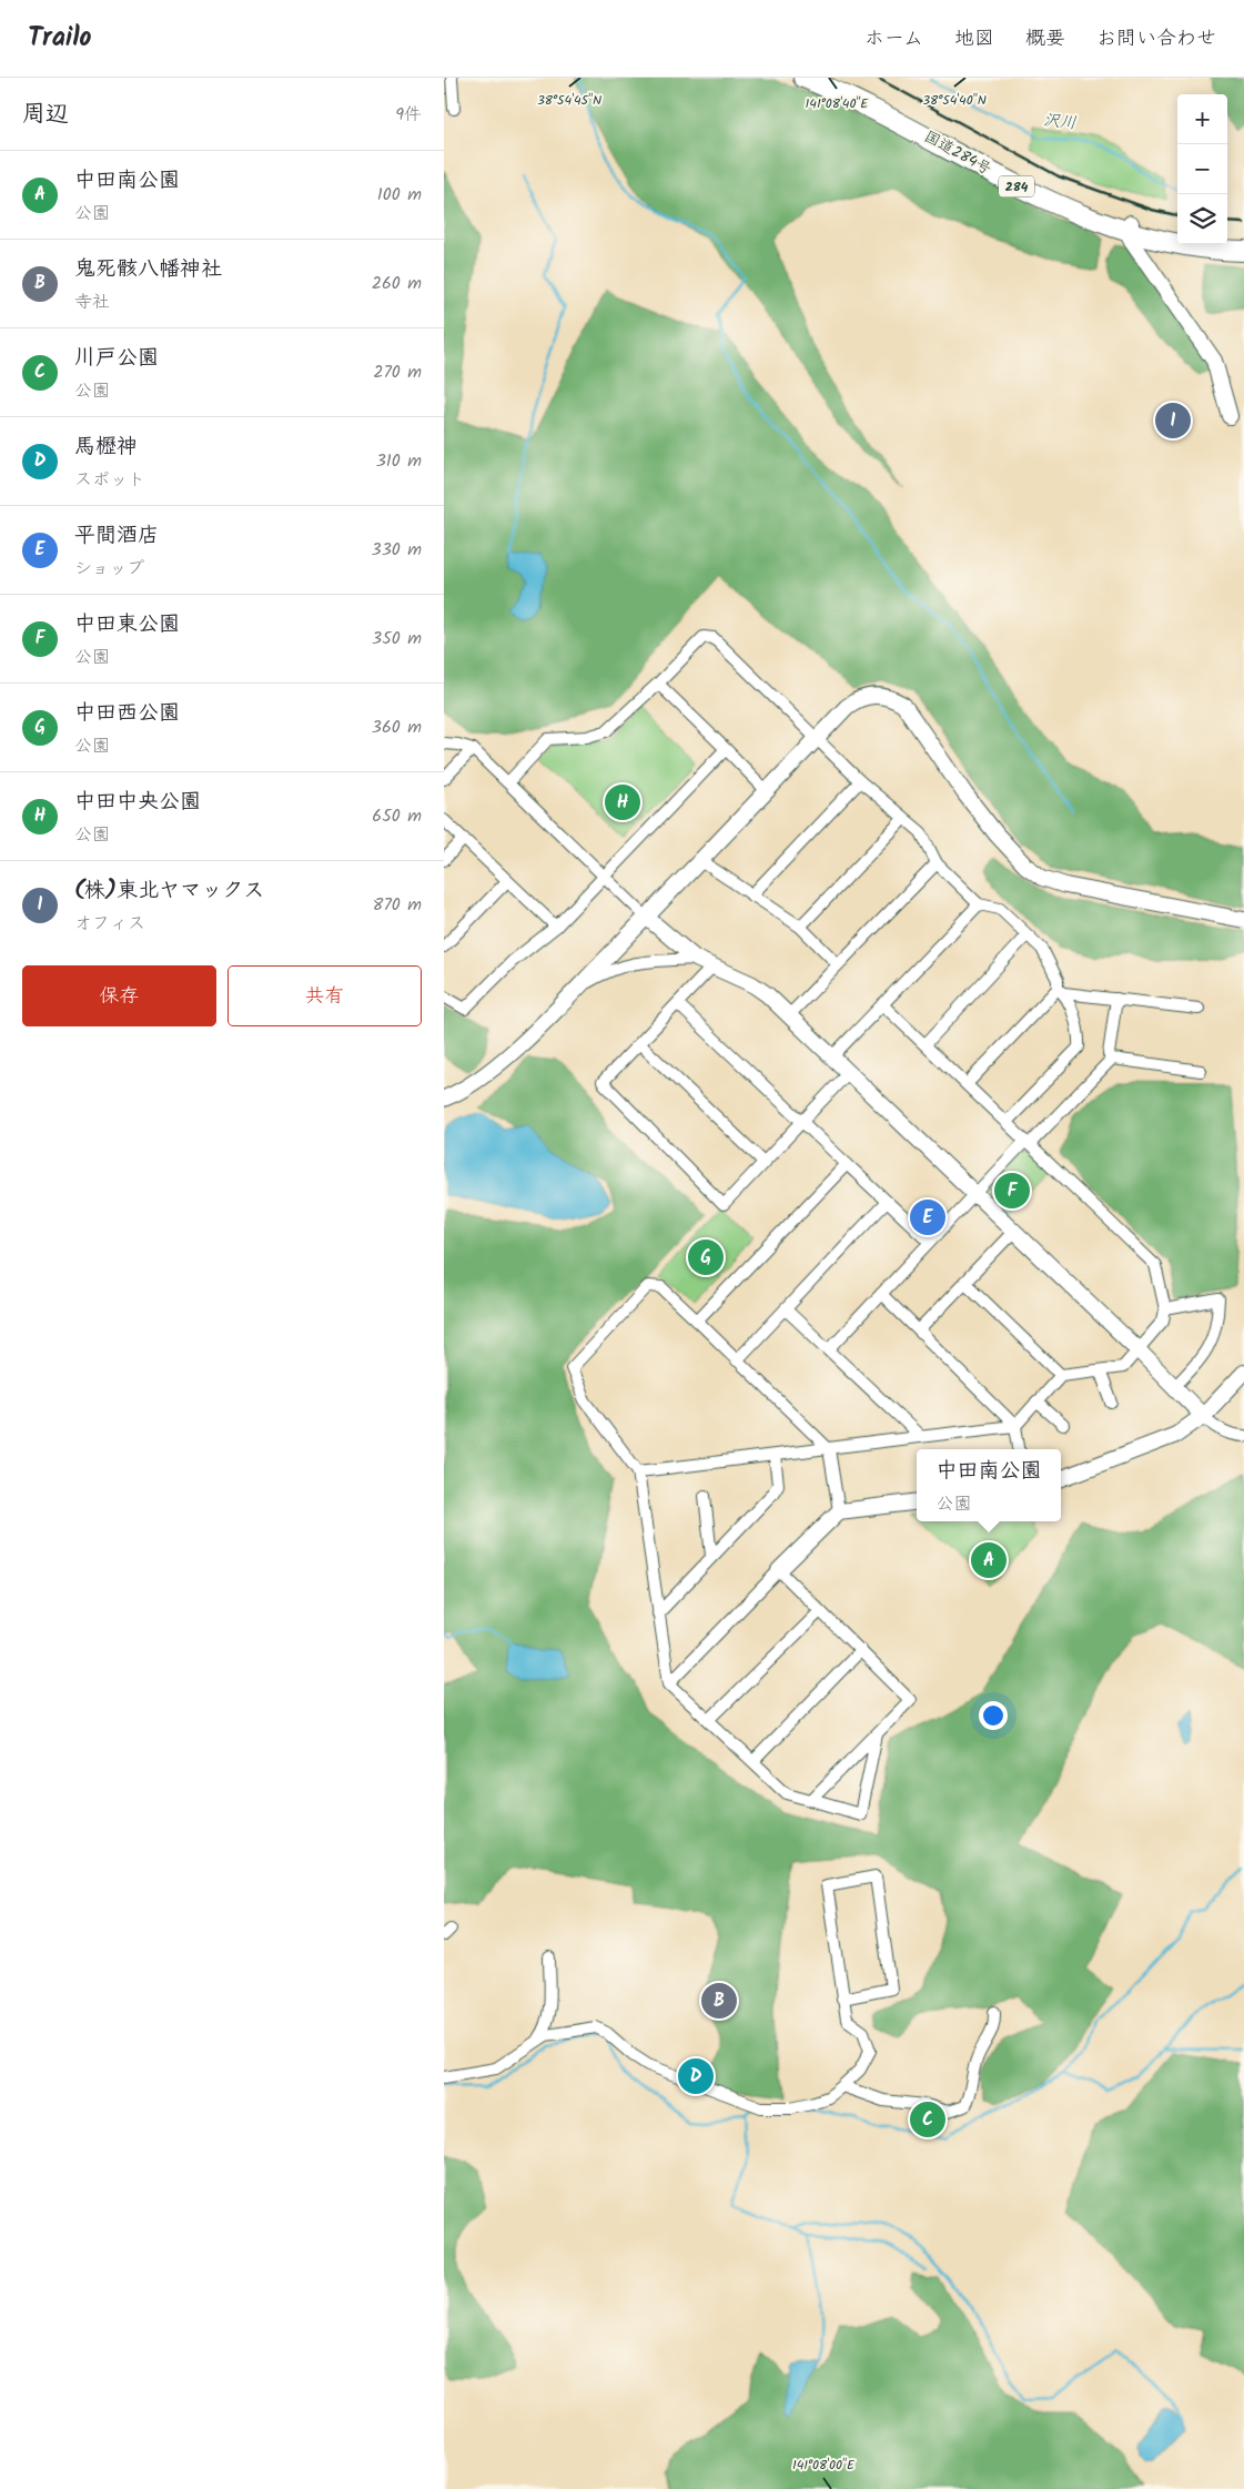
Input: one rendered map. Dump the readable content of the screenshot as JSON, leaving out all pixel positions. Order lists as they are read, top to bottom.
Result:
{
  "streets": {
    "highway": ["国道284号", "284"]
  },
  "water": ["沢川"],
  "page": {
    "header": "Trailo",
    "nav": [
      "ホーム",
      "地図",
      "概要",
      "お問い合わせ"
    ],
    "heading": ["周辺", "9件"],
    "map_buttons": ["+", "−"],
    "list": [
      {
        "mark": "A",
        "name": "中田南公園",
        "note": "公園",
        "value": "100 m"
      },
      {
        "mark": "B",
        "name": "鬼死骸八幡神社",
        "note": "寺社",
        "value": "260 m"
      },
      {
        "mark": "C",
        "name": "川戸公園",
        "note": "公園",
        "value": "270 m"
      },
      {
        "mark": "D",
        "name": "馬櫪神",
        "note": "スポット",
        "value": "310 m"
      },
      {
        "mark": "E",
        "name": "平間酒店",
        "note": "ショップ",
        "value": "330 m"
      },
      {
        "mark": "F",
        "name": "中田東公園",
        "note": "公園",
        "value": "350 m"
      },
      {
        "mark": "G",
        "name": "中田西公園",
        "note": "公園",
        "value": "360 m"
      },
      {
        "mark": "H",
        "name": "中田中央公園",
        "note": "公園",
        "value": "650 m"
      },
      {
        "mark": "I",
        "name": "(株)東北ヤマックス",
        "note": "オフィス",
        "value": "870 m"
      }
    ],
    "pins": [
      "I",
      "H",
      "F",
      "E",
      "G",
      "A",
      "B",
      "D",
      "C"
    ],
    "buttons": ["保存", "共有"],
    "popup": ["中田南公園", "公園"]
  },
  "coordinates": [
    "38°54'45\"N",
    "38°54'40\"N",
    "141°08'40\"E",
    "141°08'00\"E"
  ]
}
